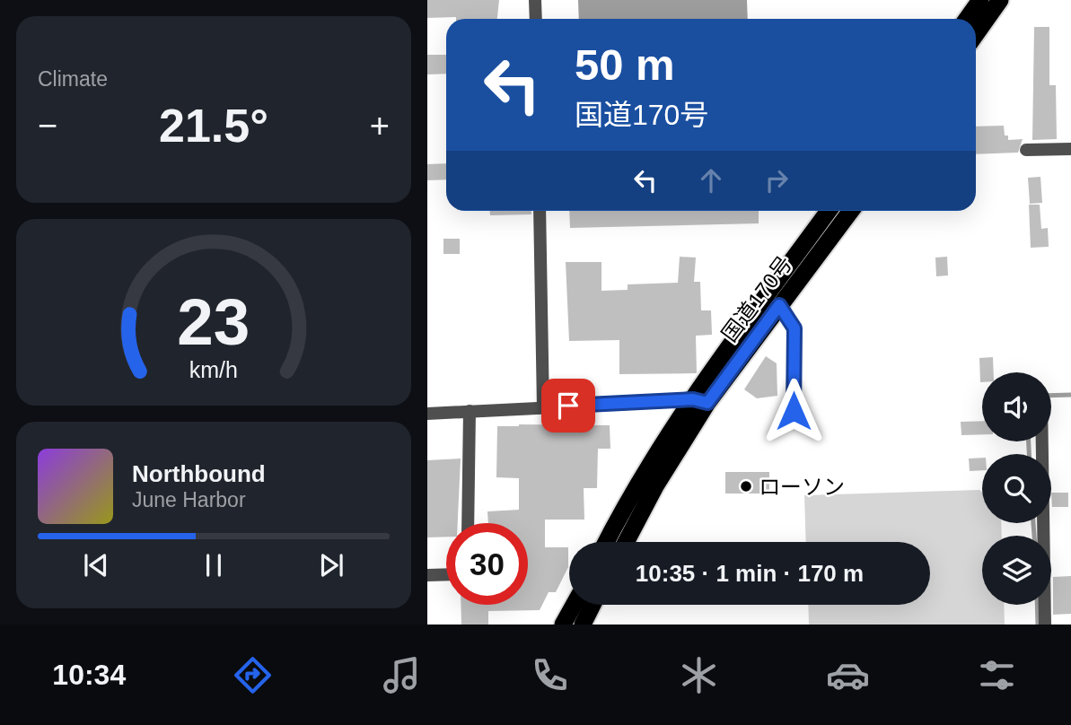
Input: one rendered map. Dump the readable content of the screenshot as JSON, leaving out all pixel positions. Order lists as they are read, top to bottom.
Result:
{
  "streets": {
    "highway": ["国道170号"]
  },
  "places": ["ローソン"],
  "page": {
    "tile": "Climate",
    "turn": ["50 m", "国道170号"],
    "heat": ["−", "21.5°", "+"],
    "song": ["Northbound", "June Harbor"],
    "limit": "30",
    "trip": "10:35 · 1 min · 170 m",
    "tabs": "10:34",
    "gauge": ["23", "km/h"]
  }
}
